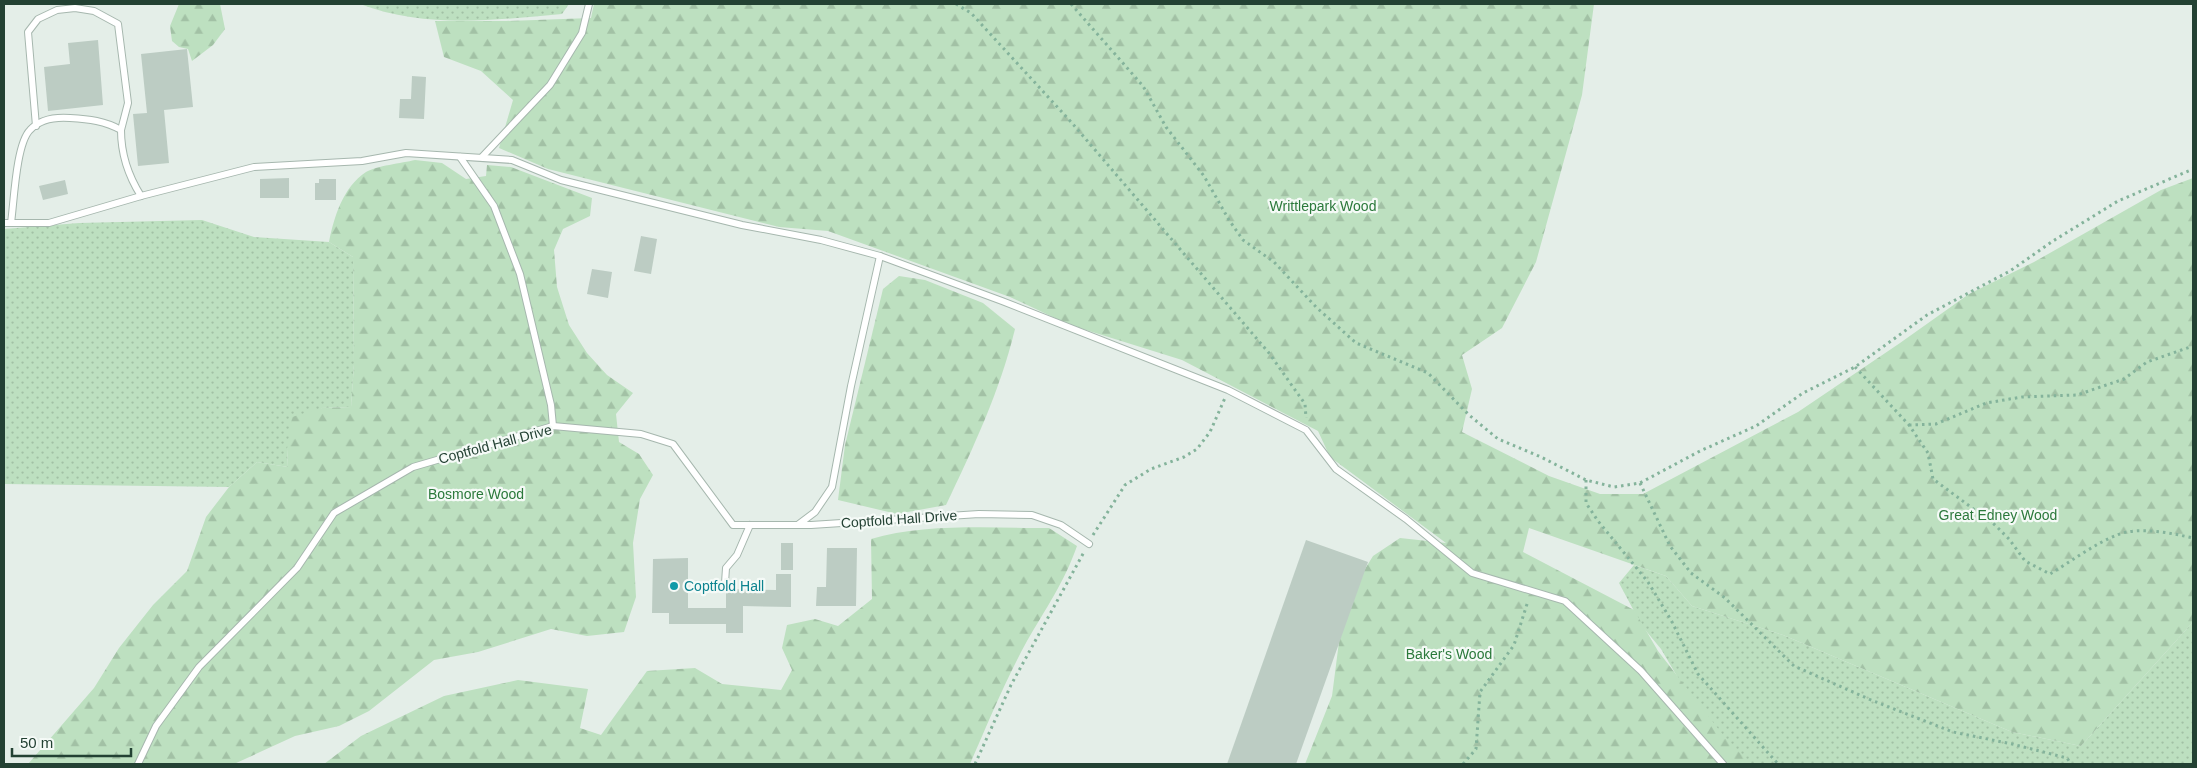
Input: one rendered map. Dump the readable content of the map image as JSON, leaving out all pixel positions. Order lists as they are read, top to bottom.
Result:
{
  "streets": {
    "lane": ["Coptfold Hall Drive"]
  },
  "parks": [
    "Writtlepark Wood",
    "Bosmore Wood",
    "Great Edney Wood",
    "Baker's Wood"
  ],
  "places": ["Coptfold Hall"],
  "scale_bar": "50 m"
}
